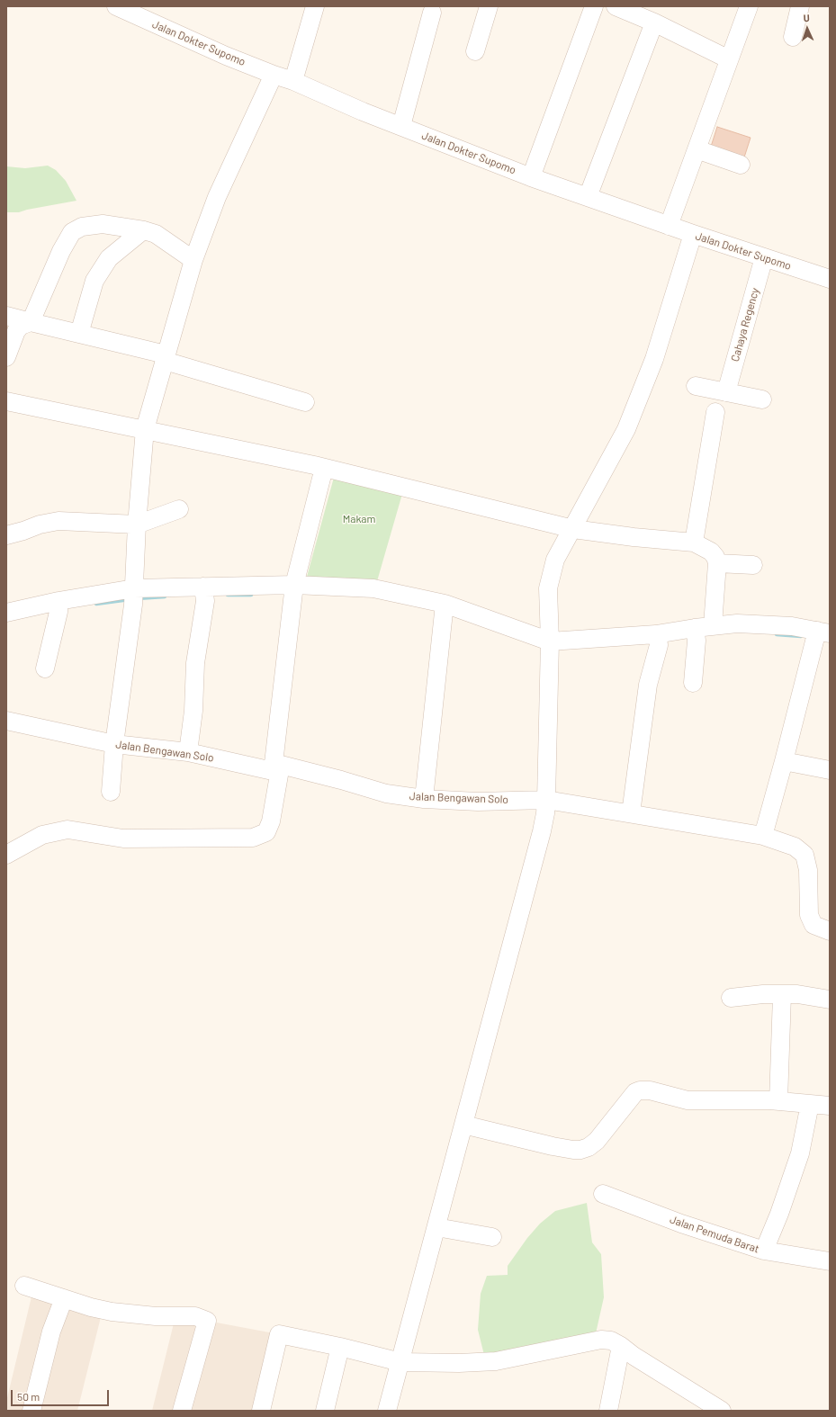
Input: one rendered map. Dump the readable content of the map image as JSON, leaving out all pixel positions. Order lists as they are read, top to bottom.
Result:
{
  "streets": {
    "street": [
      "Jalan Dokter Supomo",
      "Cahaya Regency",
      "Jalan Bengawan Solo",
      "Jalan Pemuda Barat"
    ]
  },
  "crossings": [
    ["Jalan Dokter Supomo", "Cahaya Regency"]
  ],
  "parks": ["Makam"],
  "scale_bar": "50 m",
  "north": "top"
}
